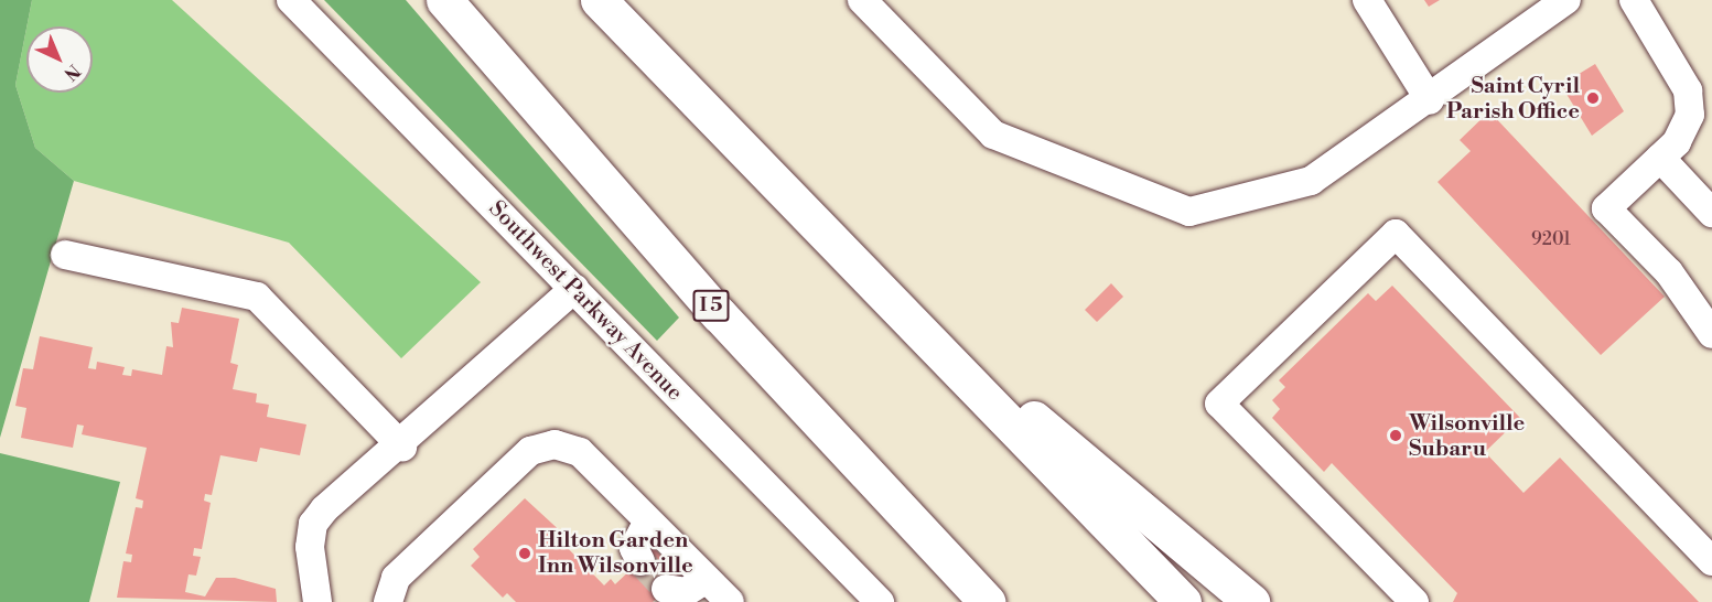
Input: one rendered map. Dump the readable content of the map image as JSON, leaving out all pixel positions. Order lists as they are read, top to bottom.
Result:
{
  "streets": {
    "highway": ["I 5"],
    "street": ["Southwest Parkway Avenue"]
  },
  "places": ["Saint Cyril Parish Office", "Wilsonville Subaru", "Hilton Garden Inn Wilsonville"],
  "house_numbers": ["9201"],
  "north": "bottom right"
}
